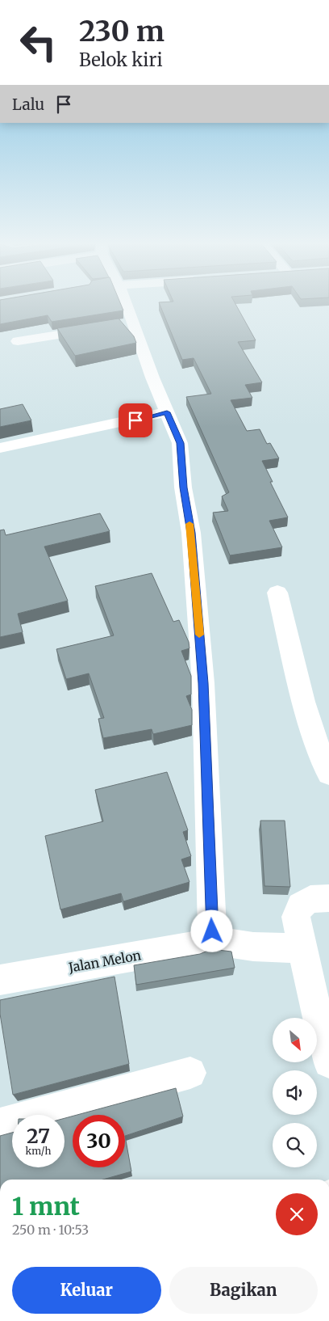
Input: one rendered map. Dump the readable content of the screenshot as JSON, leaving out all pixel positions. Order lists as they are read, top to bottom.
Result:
{
  "streets": {
    "street": ["Jalan Melon"]
  },
  "north": "bottom right",
  "page": {
    "turn": ["230 m", "Belok kiri"],
    "then": "Lalu",
    "speed": "27 km/h",
    "limit": "30",
    "heading": ["1 mnt", "250 m · 10:53"],
    "buttons": ["Keluar", "Bagikan"]
  }
}
